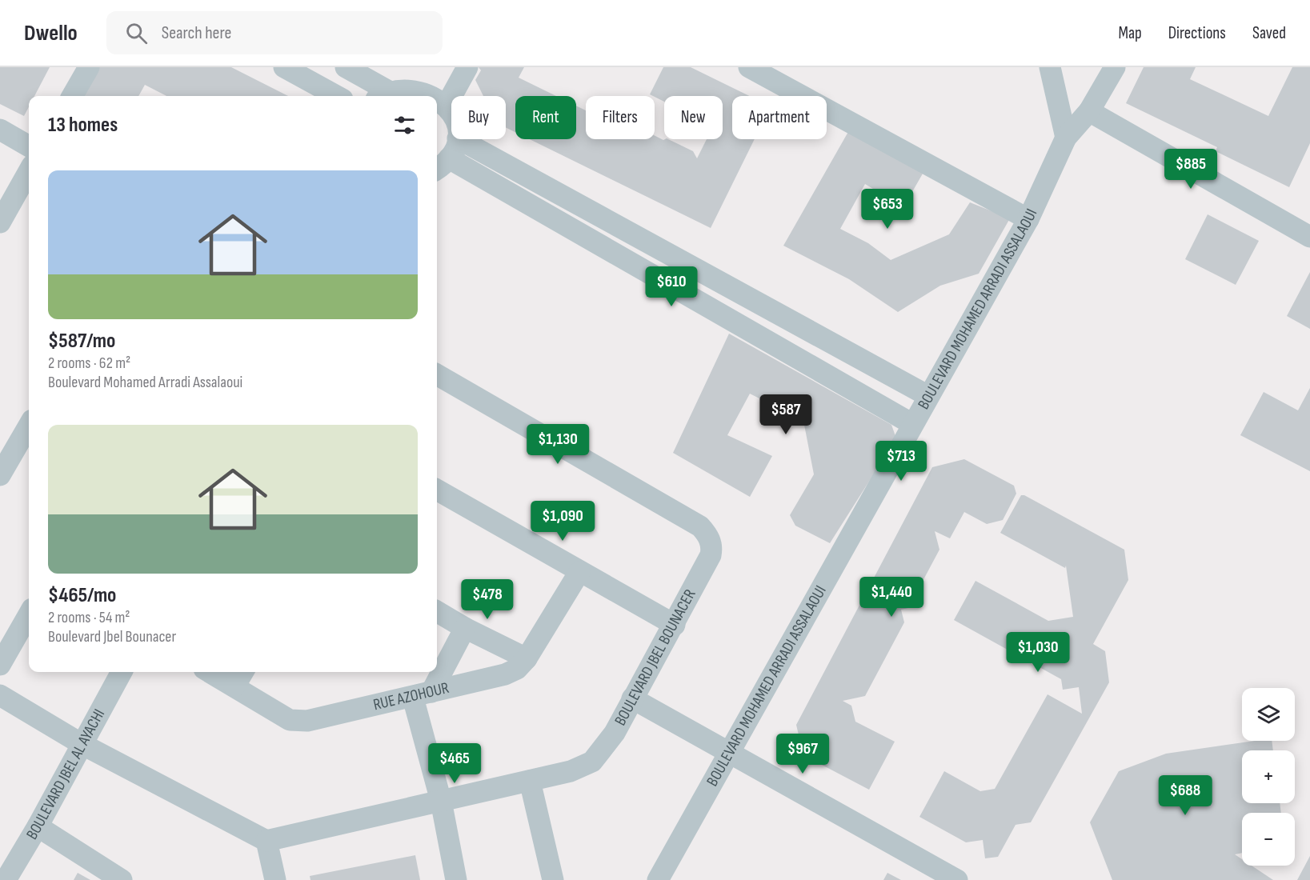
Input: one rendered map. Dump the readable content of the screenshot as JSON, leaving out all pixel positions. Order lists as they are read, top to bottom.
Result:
{
  "streets": {
    "street": [
      "BOULEVARD MOHAMED ARRADI ASSALAOUI",
      "BOULEVARD JBEL BOUNACER",
      "RUE AZOHOUR",
      "BOULEVARD JBEL AL AYACHI"
    ]
  },
  "page": {
    "header": "Dwello",
    "search": "Search here",
    "nav": ["Map", "Directions", "Saved"],
    "chip": [
      "Buy",
      "Rent",
      "Filters",
      "New",
      "Apartment"
    ],
    "heading": "13 homes",
    "price": [
      "$885",
      "$653",
      "$610",
      "$587",
      "$1,130",
      "$713",
      "$1,090",
      "$1,440",
      "$478",
      "$1,030",
      "$967",
      "$465",
      "$688"
    ],
    "list": [
      {
        "name": "$587/mo",
        "note": "2 rooms · 62 m² · Boulevard Mohamed Arradi Assalaoui"
      },
      {
        "name": "$465/mo",
        "note": "2 rooms · 54 m² · Boulevard Jbel Bounacer"
      }
    ],
    "map_buttons": ["+", "−"]
  }
}
